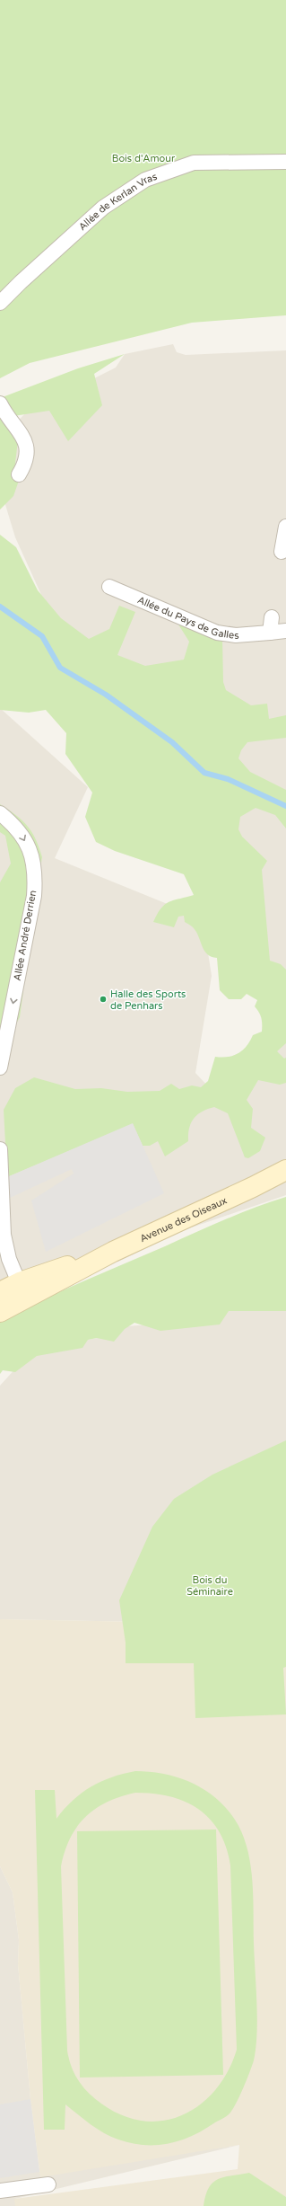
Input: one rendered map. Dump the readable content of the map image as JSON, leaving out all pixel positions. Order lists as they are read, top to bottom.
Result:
{
  "streets": {
    "main road": ["Avenue des Oiseaux"],
    "street": ["Allée de Kerlan Vras", "Allée du Pays de Galles", "Allée André Derrien"]
  },
  "one_way": ["Allée André Derrien"],
  "parks": ["Bois d'Amour", "Bois du Séminaire"],
  "places": ["Halle des Sports de Penhars"]
}
